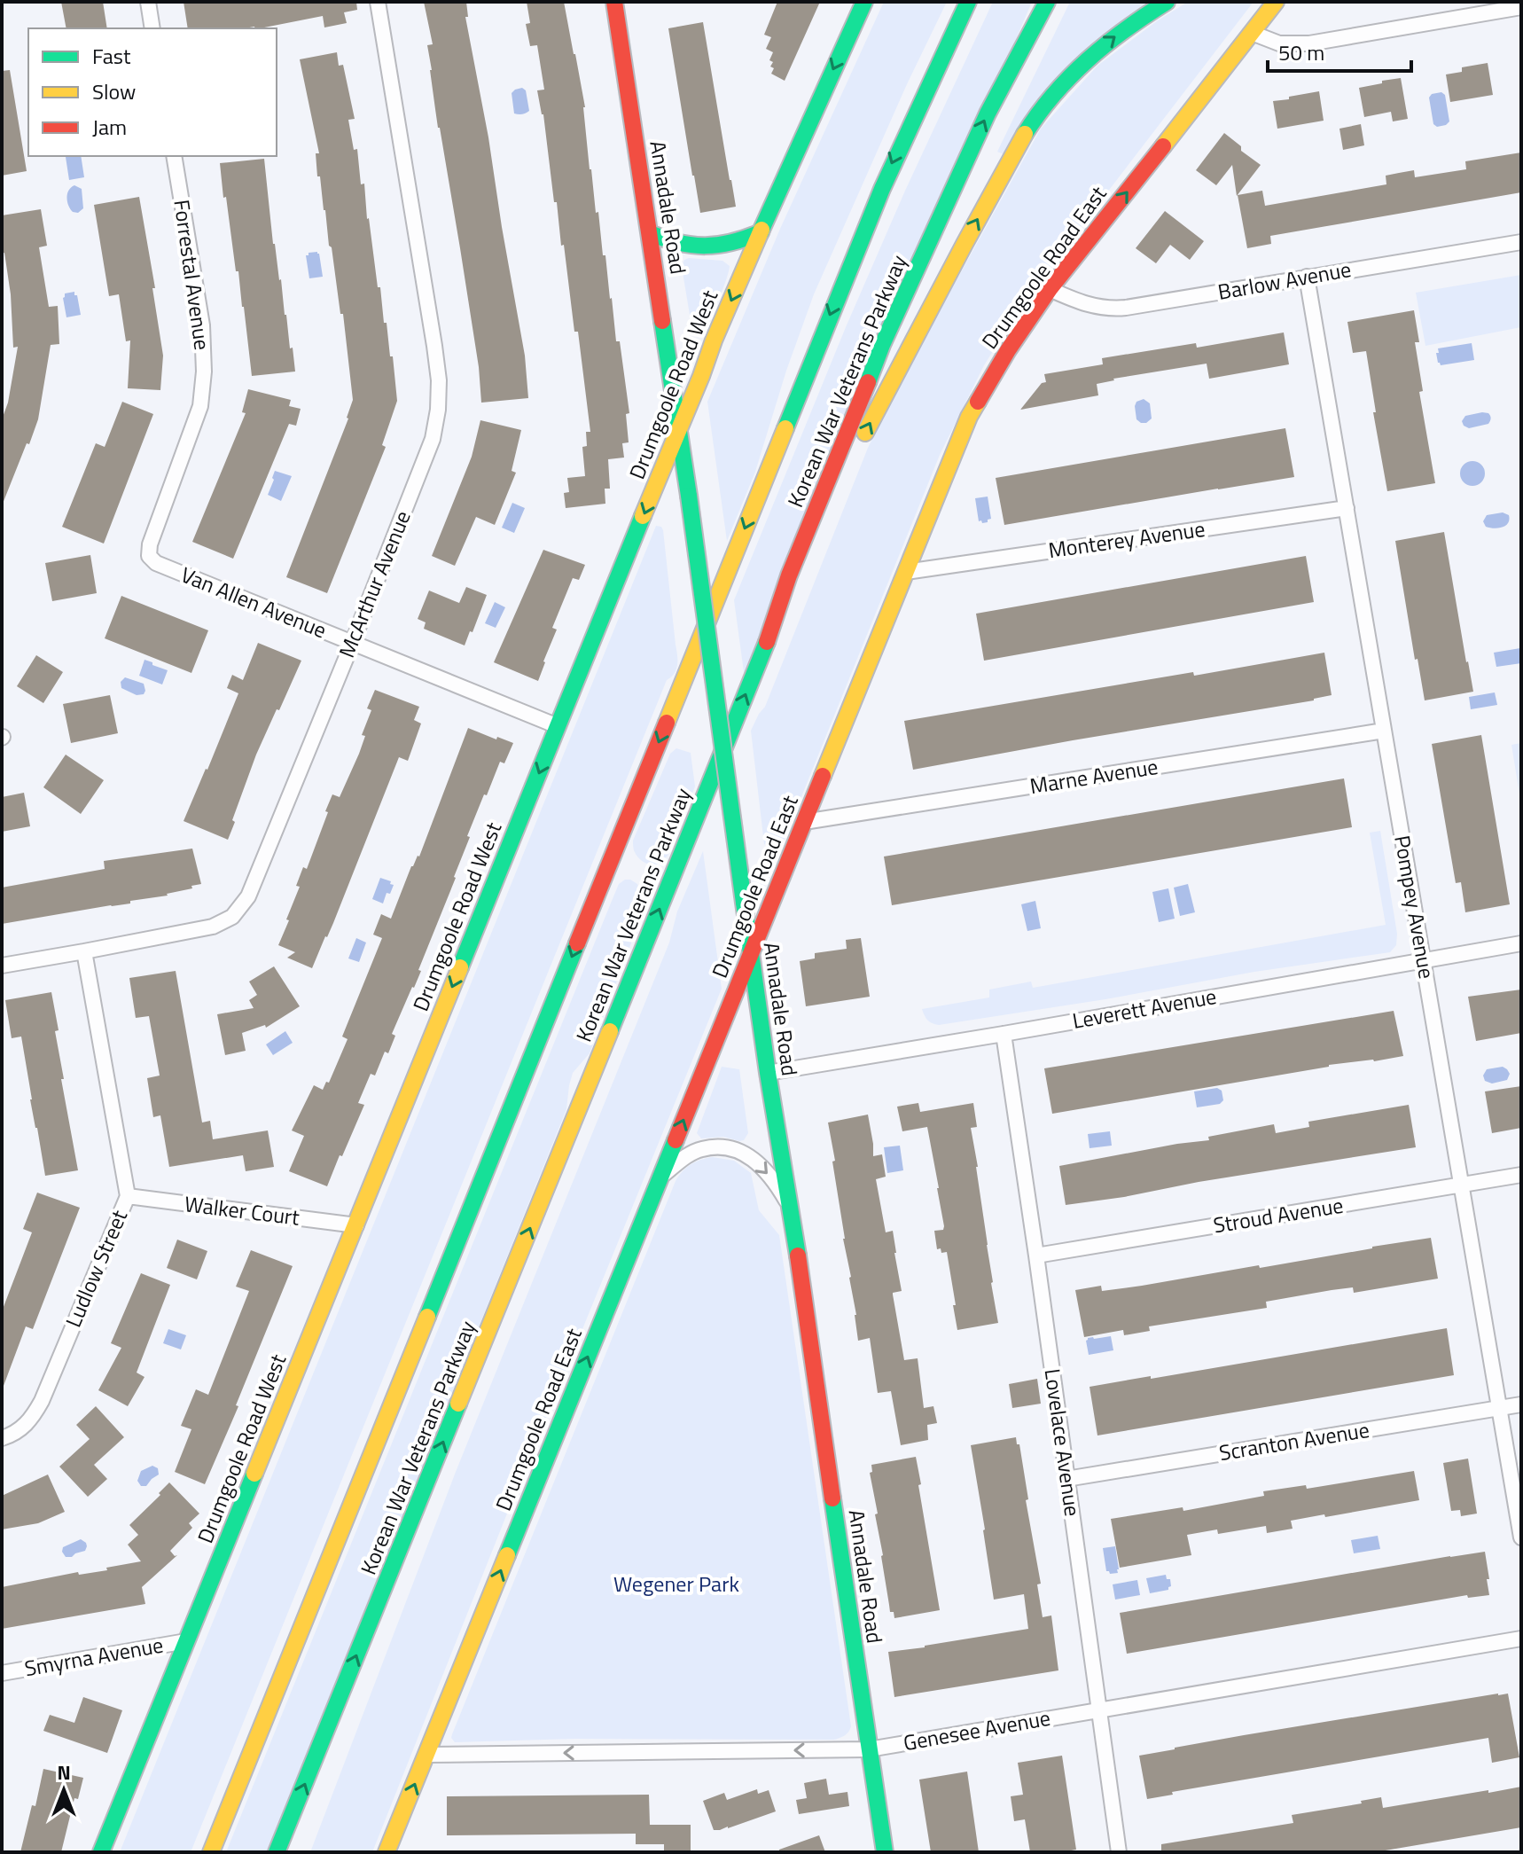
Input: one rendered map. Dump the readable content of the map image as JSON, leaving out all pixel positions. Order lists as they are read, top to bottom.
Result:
{
  "streets": {
    "main road": [
      "Annadale Road",
      "Drumgoole Road East",
      "Korean War Veterans Parkway",
      "Drumgoole Road West"
    ],
    "street": [
      "Forrestal Avenue",
      "Barlow Avenue",
      "Monterey Avenue",
      "McArthur Avenue",
      "Van Allen Avenue",
      "Marne Avenue",
      "Pompey Avenue",
      "Leverett Avenue",
      "Walker Court",
      "Stroud Avenue",
      "Ludlow Street",
      "Scranton Avenue",
      "Lovelace Avenue",
      "Smyrna Avenue",
      "Genesee Avenue"
    ]
  },
  "crossings": [
    ["Annadale Road", "Drumgoole Road East"],
    ["Annadale Road", "Drumgoole Road West"],
    ["Annadale Road", "Leverett Avenue"],
    ["Annadale Road", "Genesee Avenue"],
    ["Drumgoole Road East", "Barlow Avenue"],
    ["Drumgoole Road East", "Monterey Avenue"],
    ["Drumgoole Road East", "Marne Avenue"],
    ["Drumgoole Road East", "Genesee Avenue"],
    ["Forrestal Avenue", "Van Allen Avenue"],
    ["Barlow Avenue", "Pompey Avenue"],
    ["Drumgoole Road West", "Van Allen Avenue"],
    ["Drumgoole Road West", "Walker Court"],
    ["Drumgoole Road West", "Smyrna Avenue"],
    ["Monterey Avenue", "Pompey Avenue"],
    ["McArthur Avenue", "Van Allen Avenue"],
    ["McArthur Avenue", "Ludlow Street"],
    ["Marne Avenue", "Pompey Avenue"],
    ["Pompey Avenue", "Leverett Avenue"],
    ["Pompey Avenue", "Stroud Avenue"],
    ["Pompey Avenue", "Scranton Avenue"],
    ["Leverett Avenue", "Lovelace Avenue"],
    ["Walker Court", "Ludlow Street"],
    ["Stroud Avenue", "Lovelace Avenue"],
    ["Scranton Avenue", "Lovelace Avenue"],
    ["Lovelace Avenue", "Genesee Avenue"]
  ],
  "one_way": ["Drumgoole Road East", "Drumgoole Road West", "Genesee Avenue"],
  "parks": ["Wegener Park"],
  "legend": ["Fast", "Slow", "Jam"],
  "scale_bar": "50 m",
  "north": "top"
}
